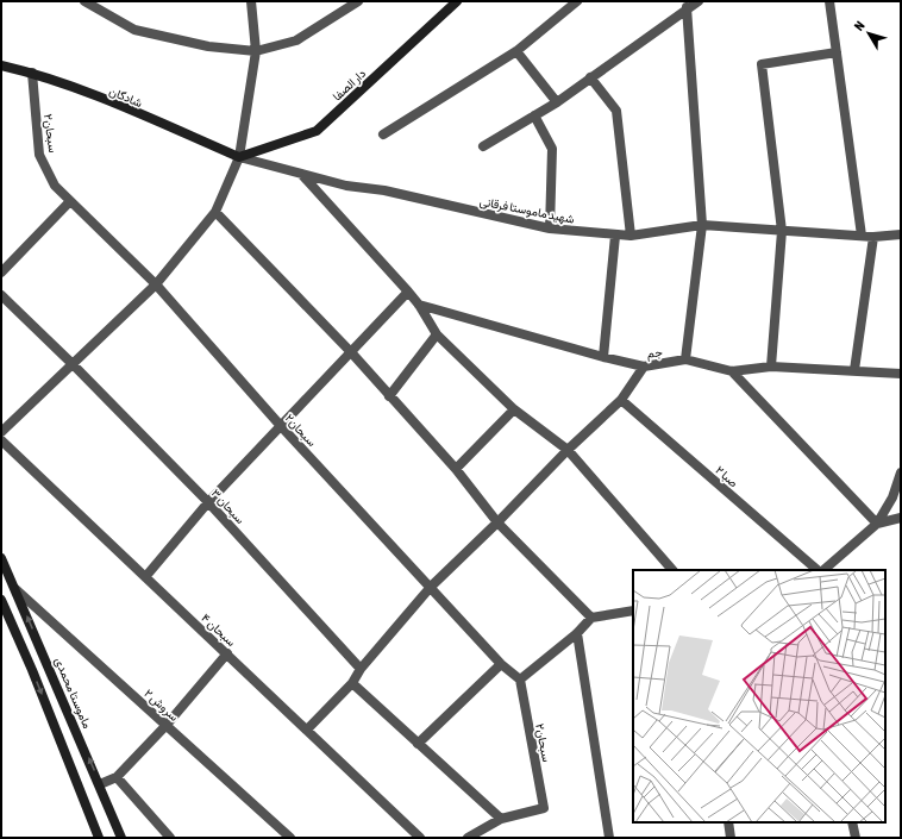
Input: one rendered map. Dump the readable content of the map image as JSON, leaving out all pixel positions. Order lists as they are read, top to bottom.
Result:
{
  "streets": {
    "main road": ["دار الصفا", "شادگان", "ماموستا محمدی"],
    "street": [
      "سبحان۲",
      "شهید ماموستا فرقانی",
      "جم",
      "صبا ۲",
      "سبحان ۳",
      "سبحان ۴",
      "سروش ۲"
    ]
  },
  "crossings": [
    ["دار الصفا", "شادگان"],
    ["دار الصفا", "شهید ماموستا فرقانی"],
    ["شادگان", "سبحان۲"],
    ["شادگان", "شهید ماموستا فرقانی"],
    ["ماموستا محمدی", "سروش ۲"]
  ],
  "north": "top left"
}
